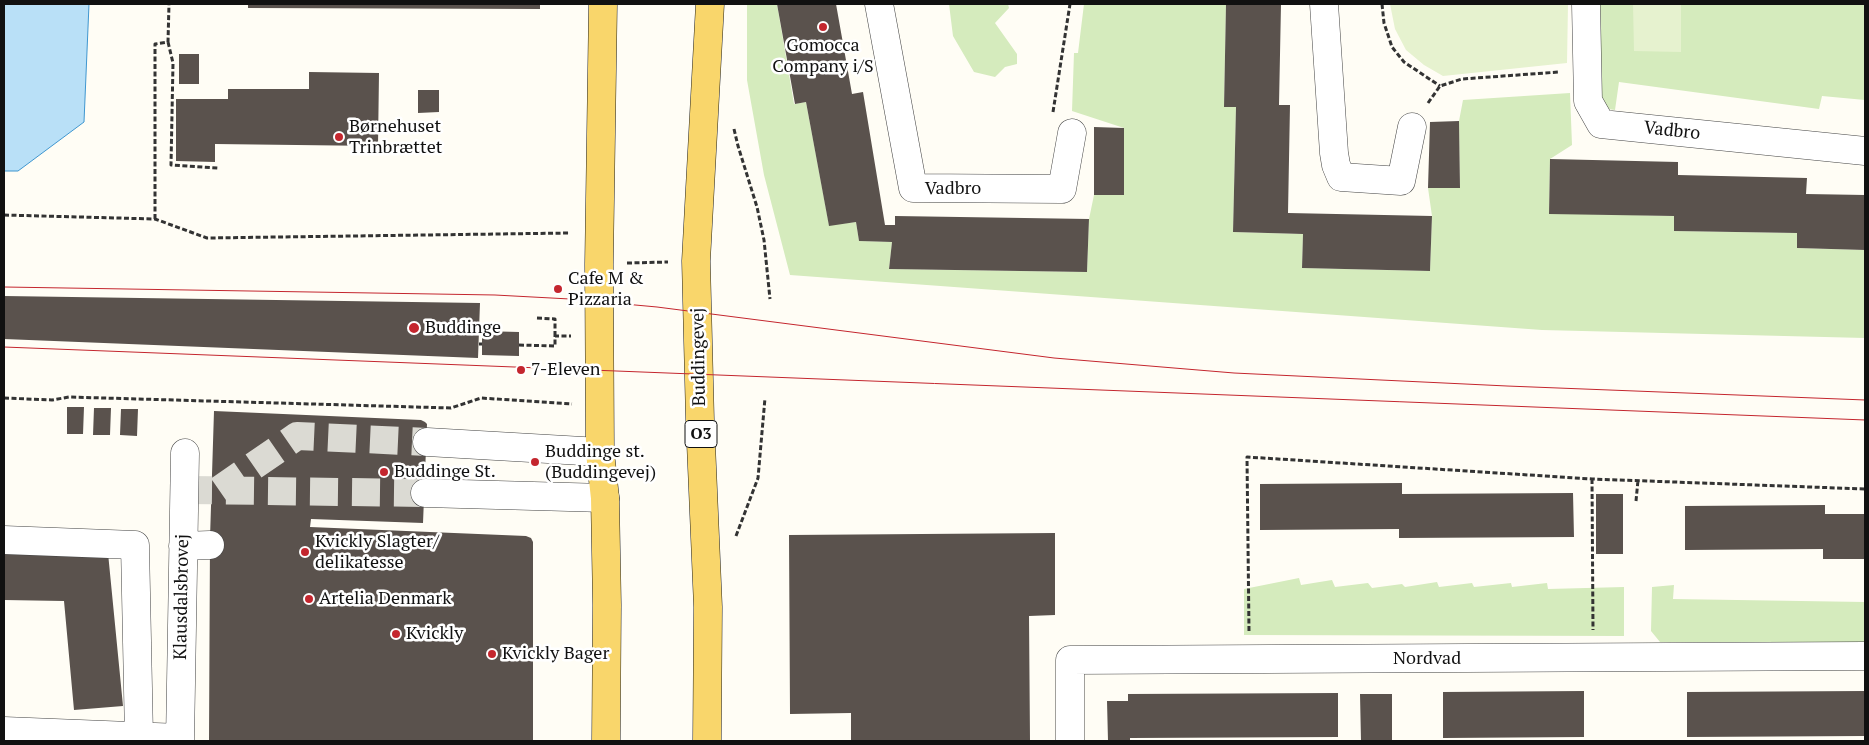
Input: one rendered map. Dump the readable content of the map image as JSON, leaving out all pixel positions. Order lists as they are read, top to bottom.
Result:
{
  "streets": {
    "main road": ["Buddingevej", "O3"],
    "street": ["Vadbro", "Klausdalsbrovej", "Nordvad"]
  },
  "places": [
    "Gomocca Company i/S",
    "Børnehuset Trinbrættet",
    "Cafe M & Pizzaria",
    "Buddinge",
    "7-Eleven",
    "Buddinge st. (Buddingevej)",
    "Buddinge St.",
    "Kvickly Slagter/ delikatesse",
    "Artelia Denmark",
    "Kvickly",
    "Kvickly Bager"
  ]
}
